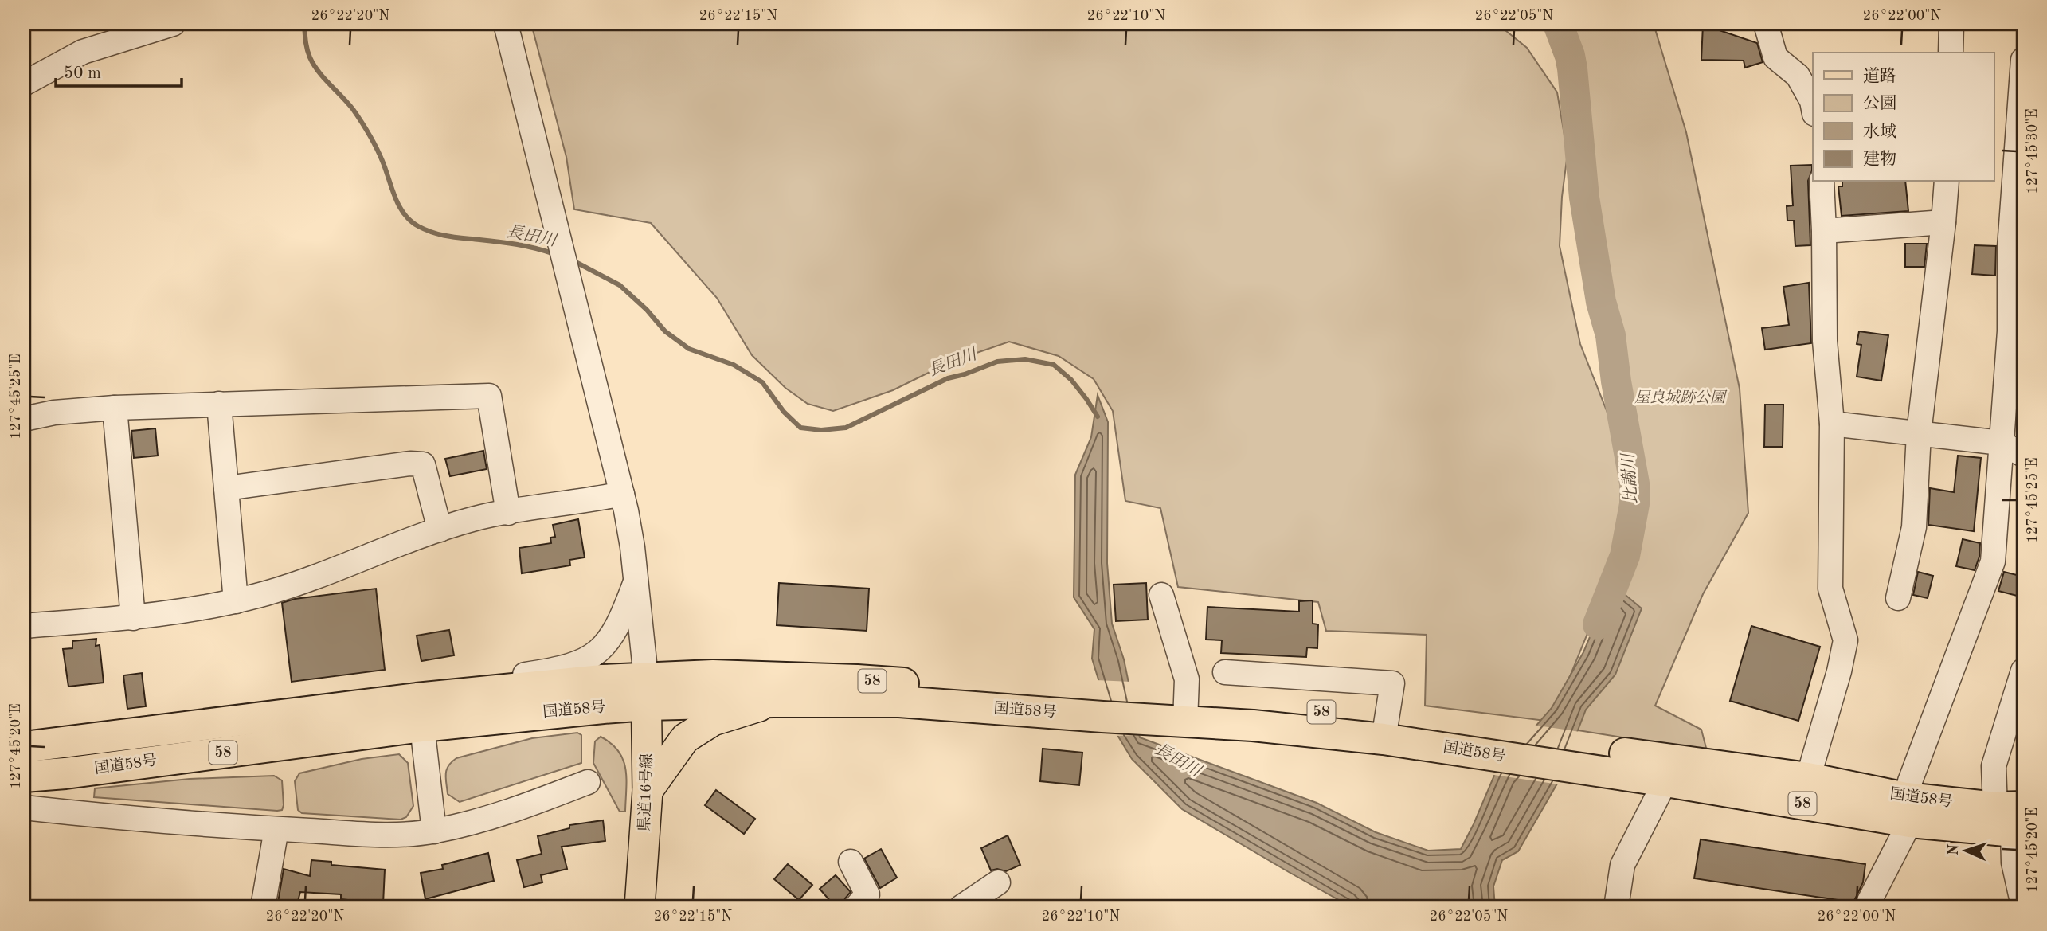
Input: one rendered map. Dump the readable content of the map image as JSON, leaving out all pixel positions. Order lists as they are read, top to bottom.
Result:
{
  "streets": {
    "highway": ["58", "国道58号"],
    "main road": ["県道16号線"]
  },
  "crossings": [
    ["国道58号", "県道16号線"]
  ],
  "water": ["長田川", "比謝川"],
  "parks": ["屋良城跡公園"],
  "legend": [
    "道路",
    "公園",
    "水域",
    "建物"
  ],
  "scale_bar": "50 m",
  "north": "left",
  "coordinates": [
    "26°22'20\"N",
    "26°22'15\"N",
    "26°22'10\"N",
    "26°22'05\"N",
    "26°22'00\"N",
    "127°45'30\"E",
    "127°45'25\"E",
    "127°45'20\"E"
  ]
}
